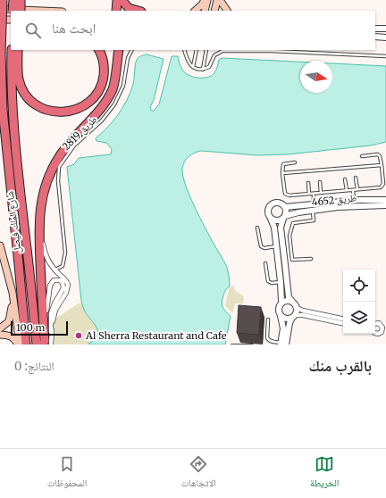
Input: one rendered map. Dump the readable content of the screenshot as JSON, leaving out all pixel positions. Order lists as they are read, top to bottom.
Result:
{
  "streets": {
    "highway": ["شارع الملك فيصل"],
    "street": ["طريق 4652"],
    "lane": ["طريق 2819"]
  },
  "places": ["Al Sherra Restaurant and Cafe"],
  "scale_bar": "100 m",
  "north": "right",
  "page": {
    "search": "ابحث هنا",
    "scale": "100 m",
    "heading": ["بالقرب منك", "النتائج: 0"],
    "nav": ["الخريطة", "الاتجاهات", "المحفوظات"]
  }
}
